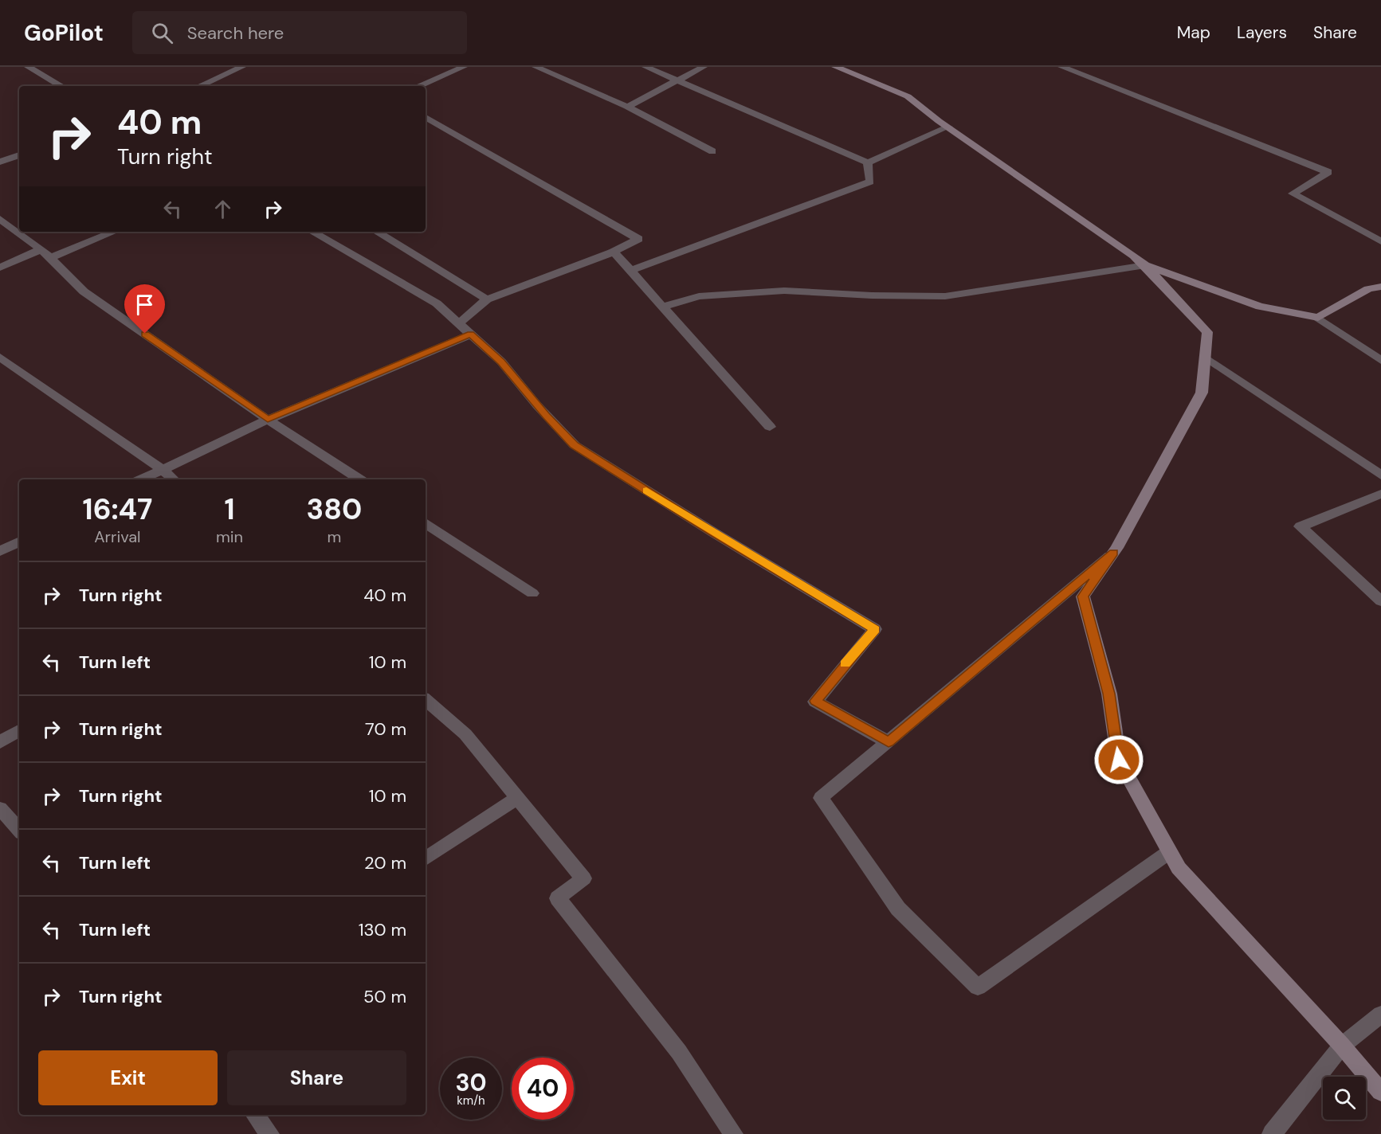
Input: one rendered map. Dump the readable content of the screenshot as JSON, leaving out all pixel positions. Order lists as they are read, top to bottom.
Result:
{
  "page": {
    "header": "GoPilot",
    "search": "Search here",
    "nav": ["Map", "Layers", "Share"],
    "turn": ["40 m", "Turn right"],
    "eta": [
      "16:47",
      "Arrival",
      "1",
      "min",
      "380",
      "m"
    ],
    "list": [
      {
        "name": "Turn right",
        "value": "40 m"
      },
      {
        "name": "Turn left",
        "value": "10 m"
      },
      {
        "name": "Turn right",
        "value": "70 m"
      },
      {
        "name": "Turn right",
        "value": "10 m"
      },
      {
        "name": "Turn left",
        "value": "20 m"
      },
      {
        "name": "Turn left",
        "value": "130 m"
      },
      {
        "name": "Turn right",
        "value": "50 m"
      }
    ],
    "buttons": ["Exit", "Share"],
    "speed": "30 km/h",
    "limit": "40"
  }
}
